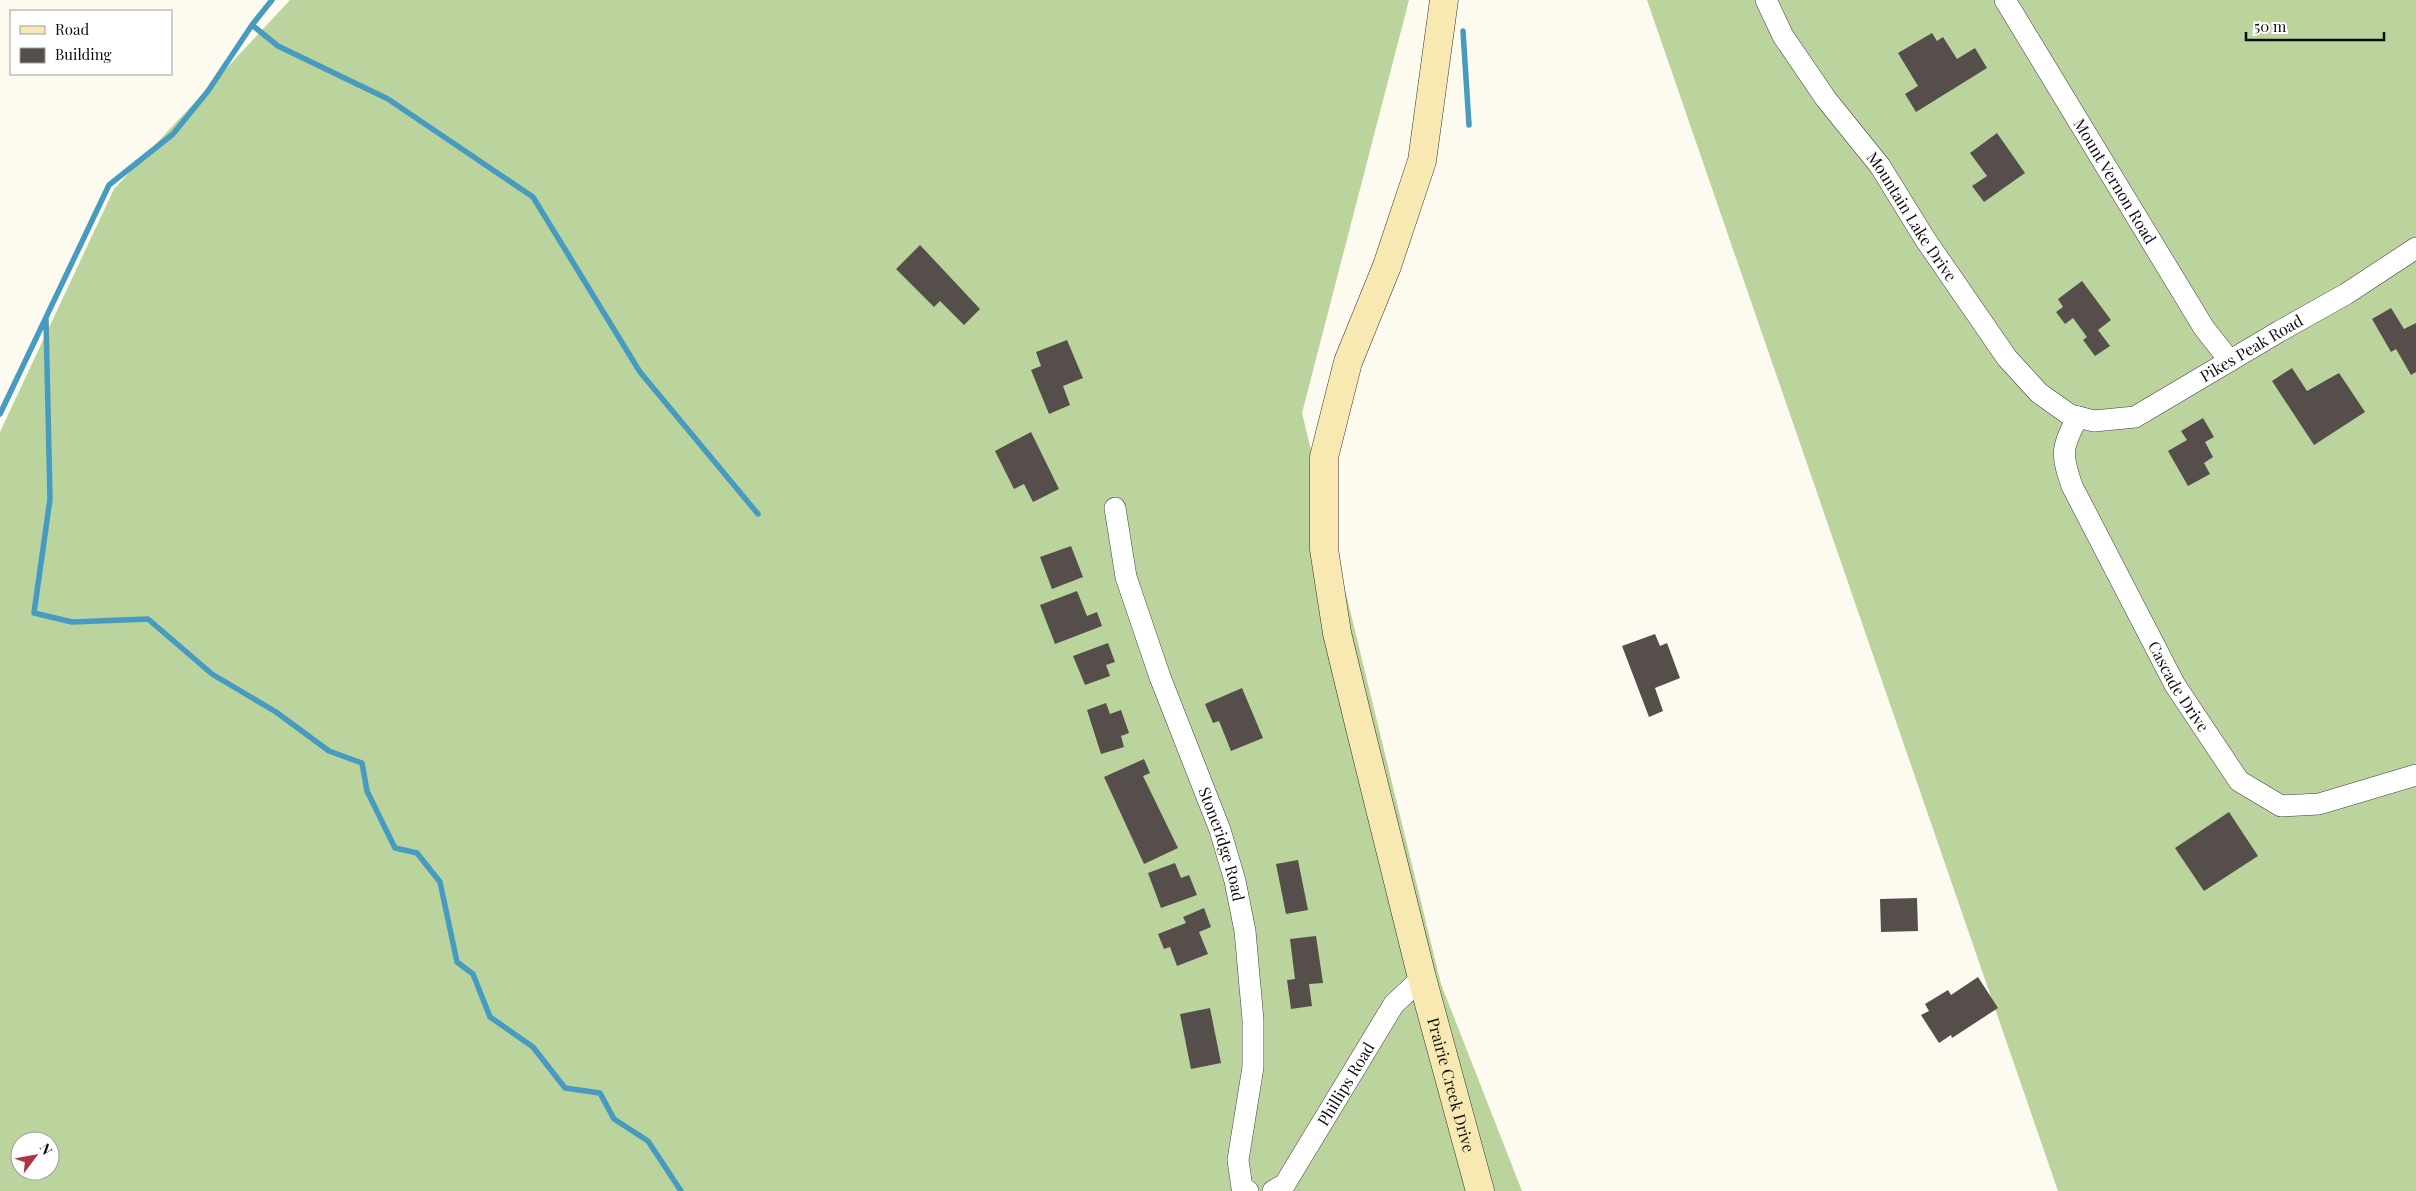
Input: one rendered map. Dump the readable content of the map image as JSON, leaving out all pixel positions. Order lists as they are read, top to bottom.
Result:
{
  "streets": {
    "main road": ["Prairie Creek Drive"],
    "street": [
      "Mount Vernon Road",
      "Mountain Lake Drive",
      "Pikes Peak Road",
      "Cascade Drive",
      "Stoneridge Road",
      "Phillips Road"
    ]
  },
  "crossings": [
    ["Mount Vernon Road", "Pikes Peak Road"],
    ["Mountain Lake Drive", "Pikes Peak Road"],
    ["Mountain Lake Drive", "Cascade Drive"],
    ["Pikes Peak Road", "Cascade Drive"],
    ["Phillips Road", "Prairie Creek Drive"]
  ],
  "legend": ["Road", "Building"],
  "scale_bar": "50 m",
  "north": "top right"
}
